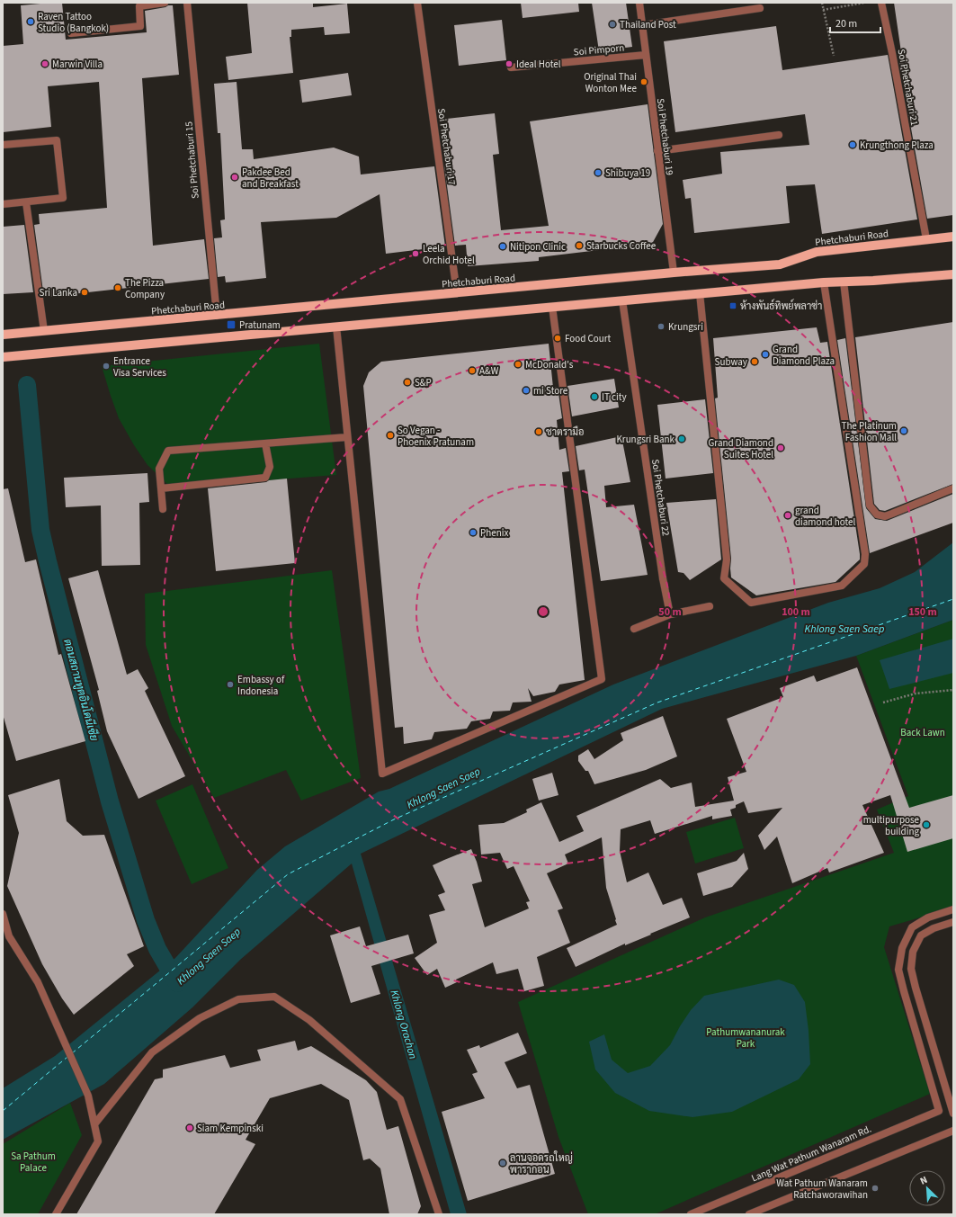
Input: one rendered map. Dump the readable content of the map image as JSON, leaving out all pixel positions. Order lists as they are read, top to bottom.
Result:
{
  "streets": {
    "main road": ["Phetchaburi Road"],
    "street": [
      "Soi Pimporn",
      "Soi Phetchaburi 21",
      "Soi Phetchaburi 19",
      "Soi Phetchaburi 17",
      "Soi Phetchaburi 15",
      "Soi Phetchaburi 22",
      "Lang Wat Pathum Wanaram Rd."
    ]
  },
  "crossings": [
    ["Soi Pimporn", "Soi Phetchaburi 19"],
    ["Soi Phetchaburi 21", "Phetchaburi Road"],
    ["Soi Phetchaburi 19", "Phetchaburi Road"],
    ["Soi Phetchaburi 17", "Phetchaburi Road"],
    ["Soi Phetchaburi 15", "Phetchaburi Road"]
  ],
  "water": ["Khlong Saen Saep", "ตอนสถานทูตอินโดนีเซีย", "Khlong Orachon"],
  "parks": ["Back Lawn", "Pathumwananurak Park", "Sa Pathum Palace"],
  "places": {
    "other": [
      "Raven Tattoo Studio (Bangkok)",
      "Thailand Post",
      "Marwin Villa",
      "Ideal Hotel",
      "Original Thai Wonton Mee",
      "Krungthong Plaza",
      "Shibuya 19",
      "Pakdee Bed and Breakfast",
      "Starbucks Coffee",
      "Nitipon Clinic",
      "Leela Orchid Hotel",
      "The Pizza Company",
      "Sri Lanka",
      "Krungsri",
      "Food Court",
      "Grand Diamond Plaza",
      "Subway",
      "McDonald's",
      "Entrance Visa Services",
      "A&W",
      "S&P",
      "mi Store",
      "IT city",
      "The Platinum Fashion Mall",
      "ชาตรามือ",
      "So Vegan - Phoenix Pratunam",
      "Krungsri Bank",
      "Grand Diamond Suites Hotel",
      "grand diamond hotel",
      "Phenix",
      "Embassy of Indonesia",
      "multipurpose building",
      "Siam Kempinski",
      "ลานจอดรถใหญ่ พารากอน",
      "Wat Pathum Wanaram Ratchaworawihan"
    ],
    "transit": ["ห้างพันธ์ทิพย์พลาซ่า", "Pratunam"]
  },
  "scale_bar": "20 m",
  "north": "top left",
  "rings": ["50 m", "100 m", "150 m"]
}
